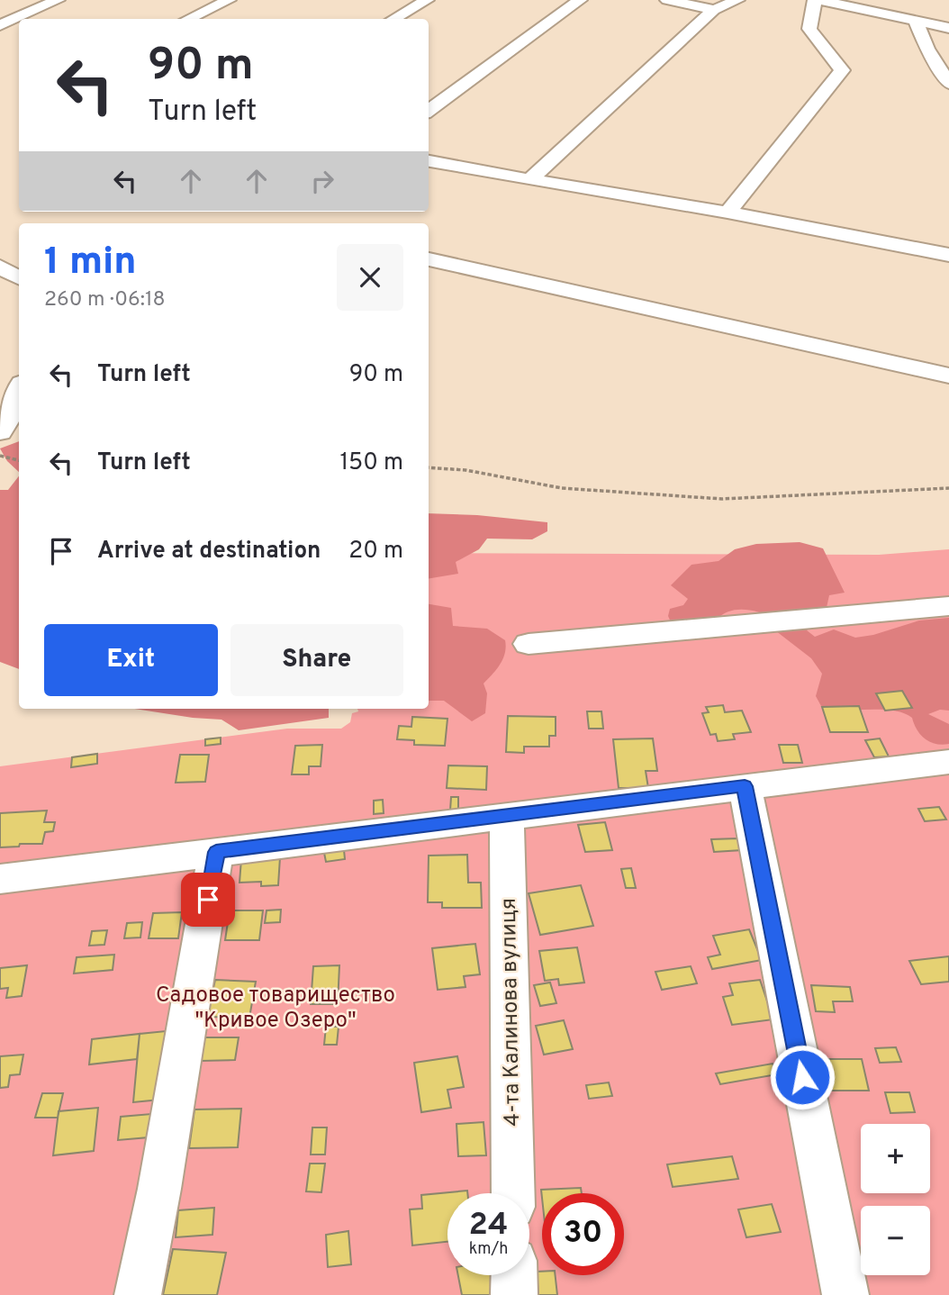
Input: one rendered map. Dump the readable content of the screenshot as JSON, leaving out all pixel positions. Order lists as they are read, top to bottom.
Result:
{
  "streets": {
    "street": ["4-та Калинова вулиця"]
  },
  "parks": ["Садовое товарищество \"Кривое Озеро\""],
  "page": {
    "turn": ["90 m", "Turn left"],
    "heading": ["1 min", "260 m · 06:18"],
    "list": [
      {
        "name": "Turn left",
        "value": "90 m"
      },
      {
        "name": "Turn left",
        "value": "150 m"
      },
      {
        "name": "Arrive at destination",
        "value": "20 m"
      }
    ],
    "buttons": ["Exit", "Share"],
    "map_buttons": ["+", "−"],
    "speed": "24 km/h",
    "limit": "30"
  }
}
